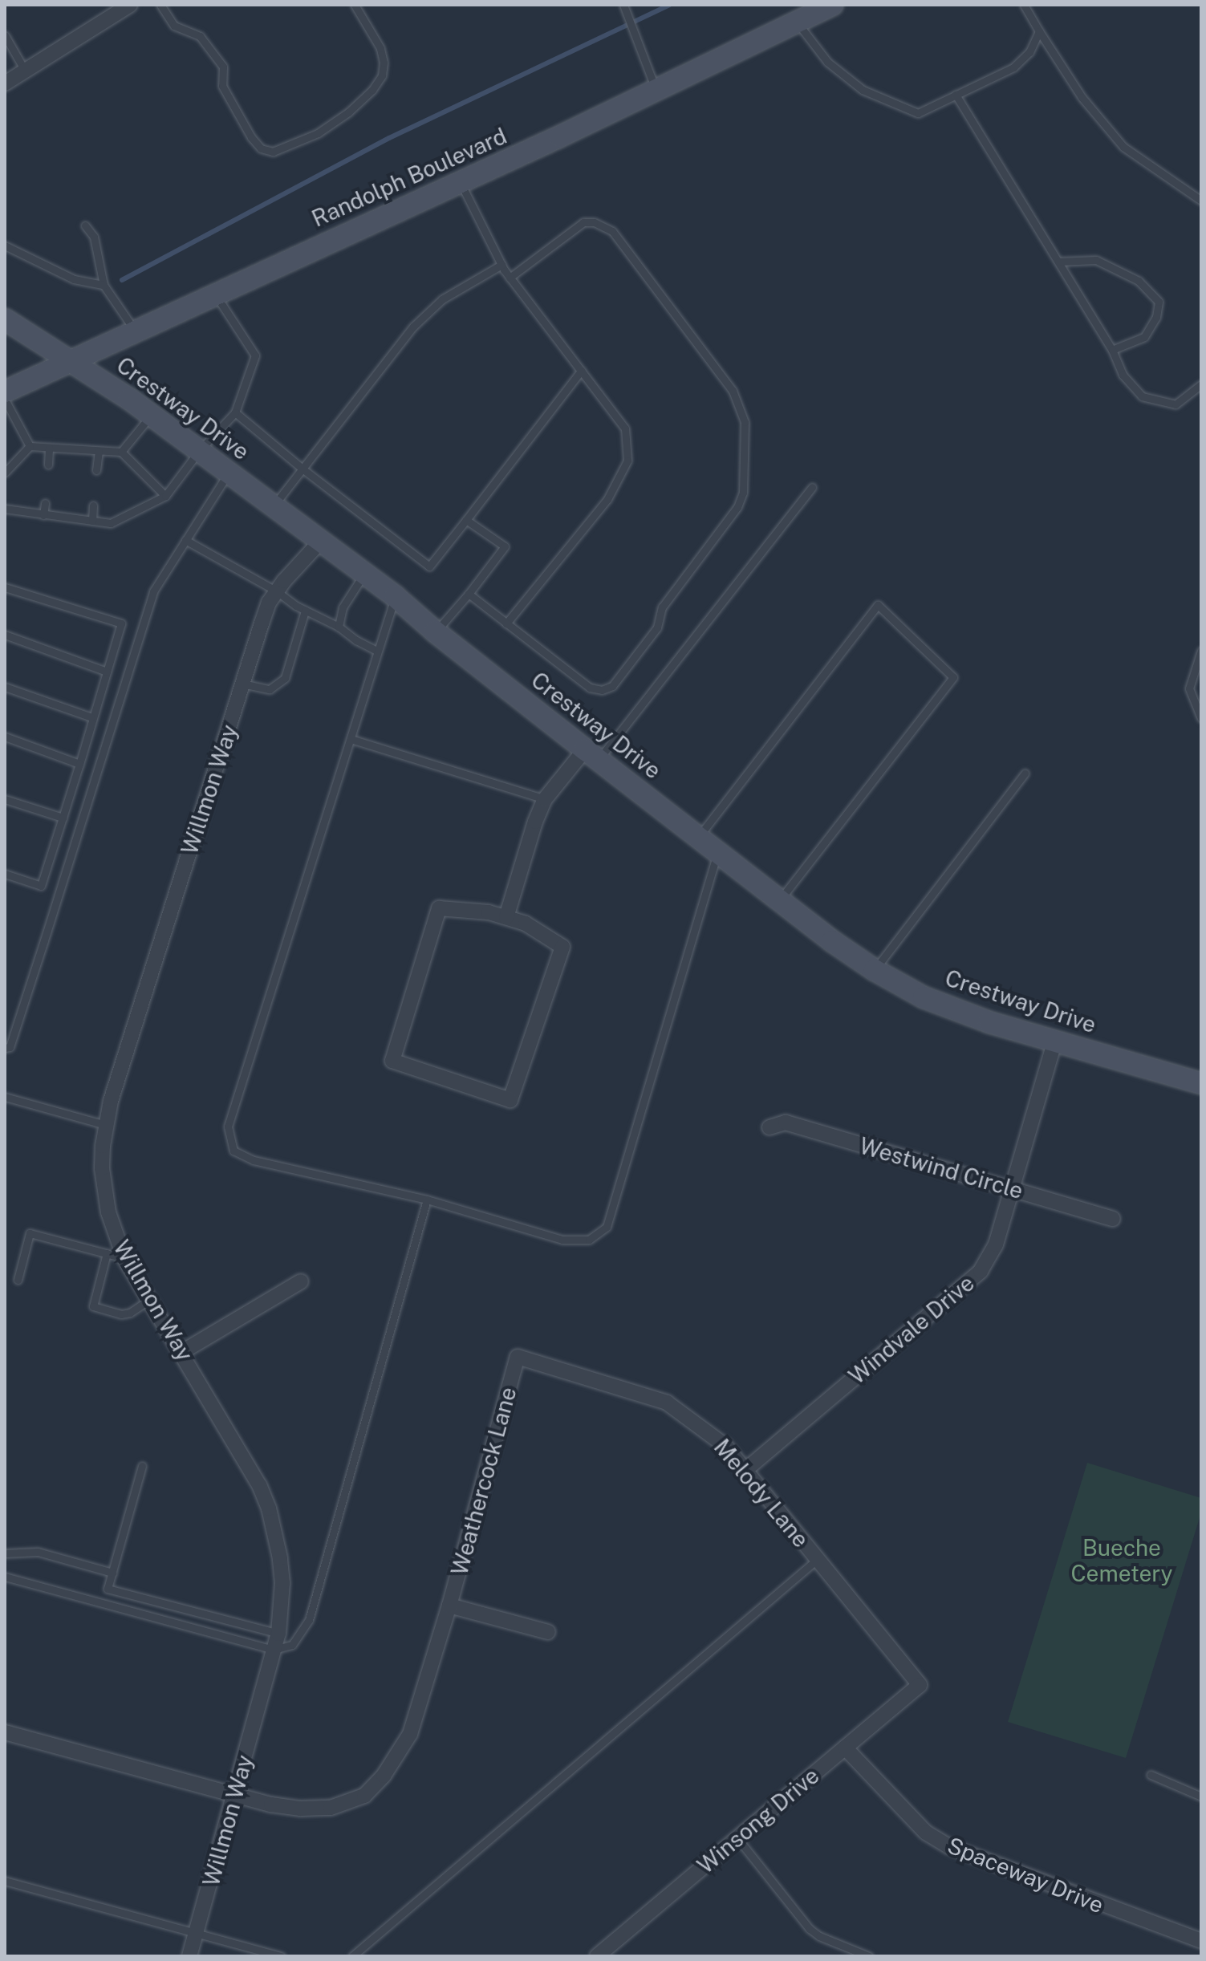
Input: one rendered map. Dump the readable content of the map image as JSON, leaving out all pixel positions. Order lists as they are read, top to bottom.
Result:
{
  "streets": {
    "main road": ["Randolph Boulevard", "Crestway Drive"],
    "street": [
      "Willmon Way",
      "Westwind Circle",
      "Windvale Drive",
      "Weathercock Lane",
      "Melody Lane",
      "Winsong Drive",
      "Spaceway Drive"
    ]
  },
  "crossings": [
    ["Randolph Boulevard", "Crestway Drive"],
    ["Crestway Drive", "Willmon Way"],
    ["Crestway Drive", "Windvale Drive"],
    ["Willmon Way", "Weathercock Lane"],
    ["Westwind Circle", "Windvale Drive"],
    ["Windvale Drive", "Melody Lane"],
    ["Weathercock Lane", "Melody Lane"],
    ["Melody Lane", "Winsong Drive"],
    ["Winsong Drive", "Spaceway Drive"]
  ],
  "parks": ["Bueche Cemetery"]
}
